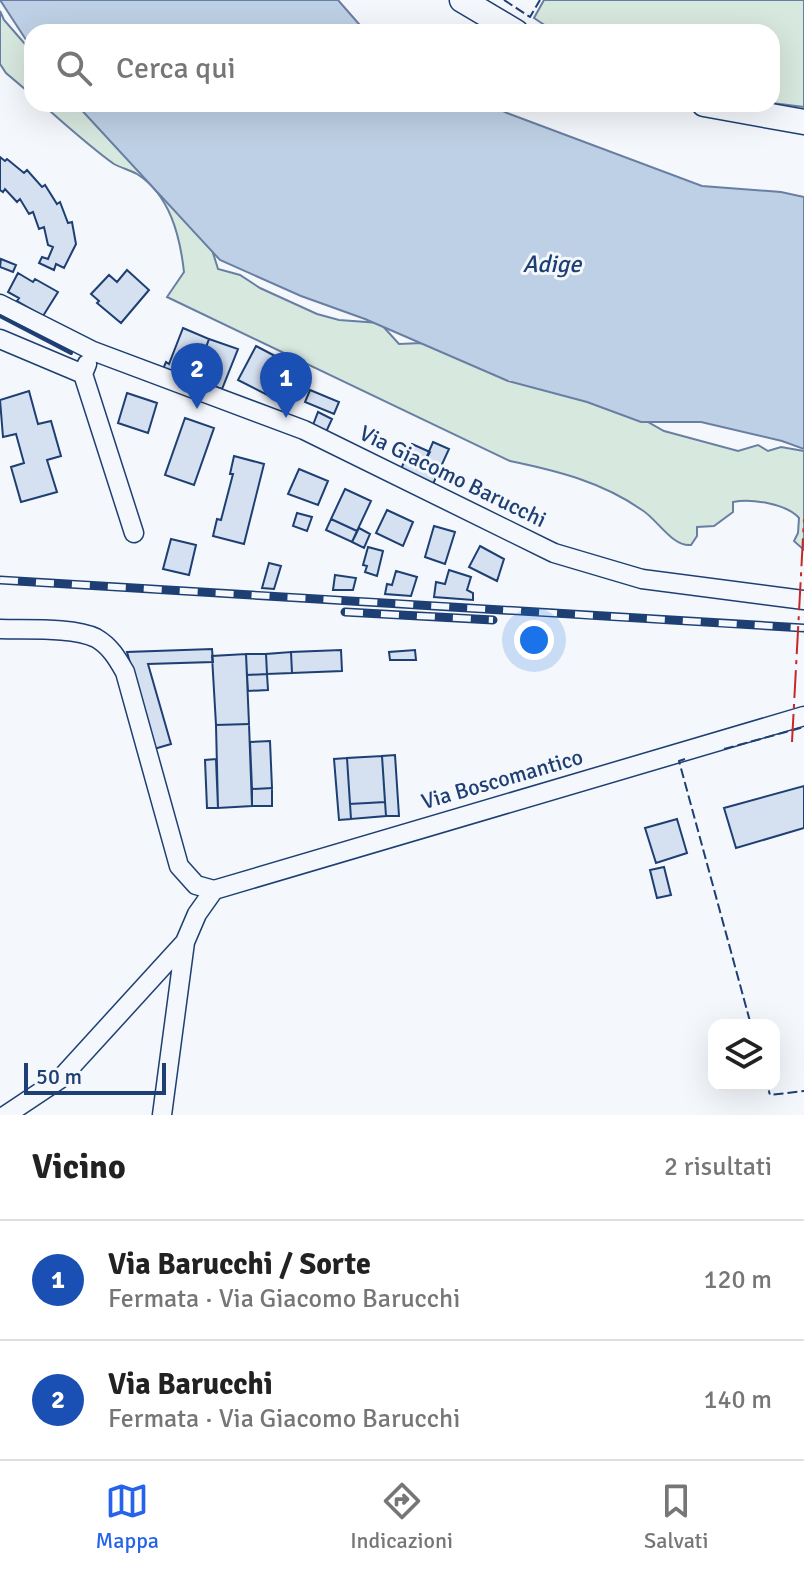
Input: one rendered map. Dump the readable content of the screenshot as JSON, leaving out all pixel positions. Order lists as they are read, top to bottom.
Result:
{
  "streets": {
    "street": ["Via Giacomo Barucchi", "Via Boscomantico"]
  },
  "water": ["Adige"],
  "scale_bar": "50 m",
  "page": {
    "search": "Cerca qui",
    "pins": ["2", "1"],
    "scale": "50 m",
    "heading": ["Vicino", "2 risultati"],
    "list": [
      {
        "mark": "1",
        "name": "Via Barucchi / Sorte",
        "note": "Fermata · Via Giacomo Barucchi",
        "value": "120 m"
      },
      {
        "mark": "2",
        "name": "Via Barucchi",
        "note": "Fermata · Via Giacomo Barucchi",
        "value": "140 m"
      }
    ],
    "nav": ["Mappa", "Indicazioni", "Salvati"]
  }
}
